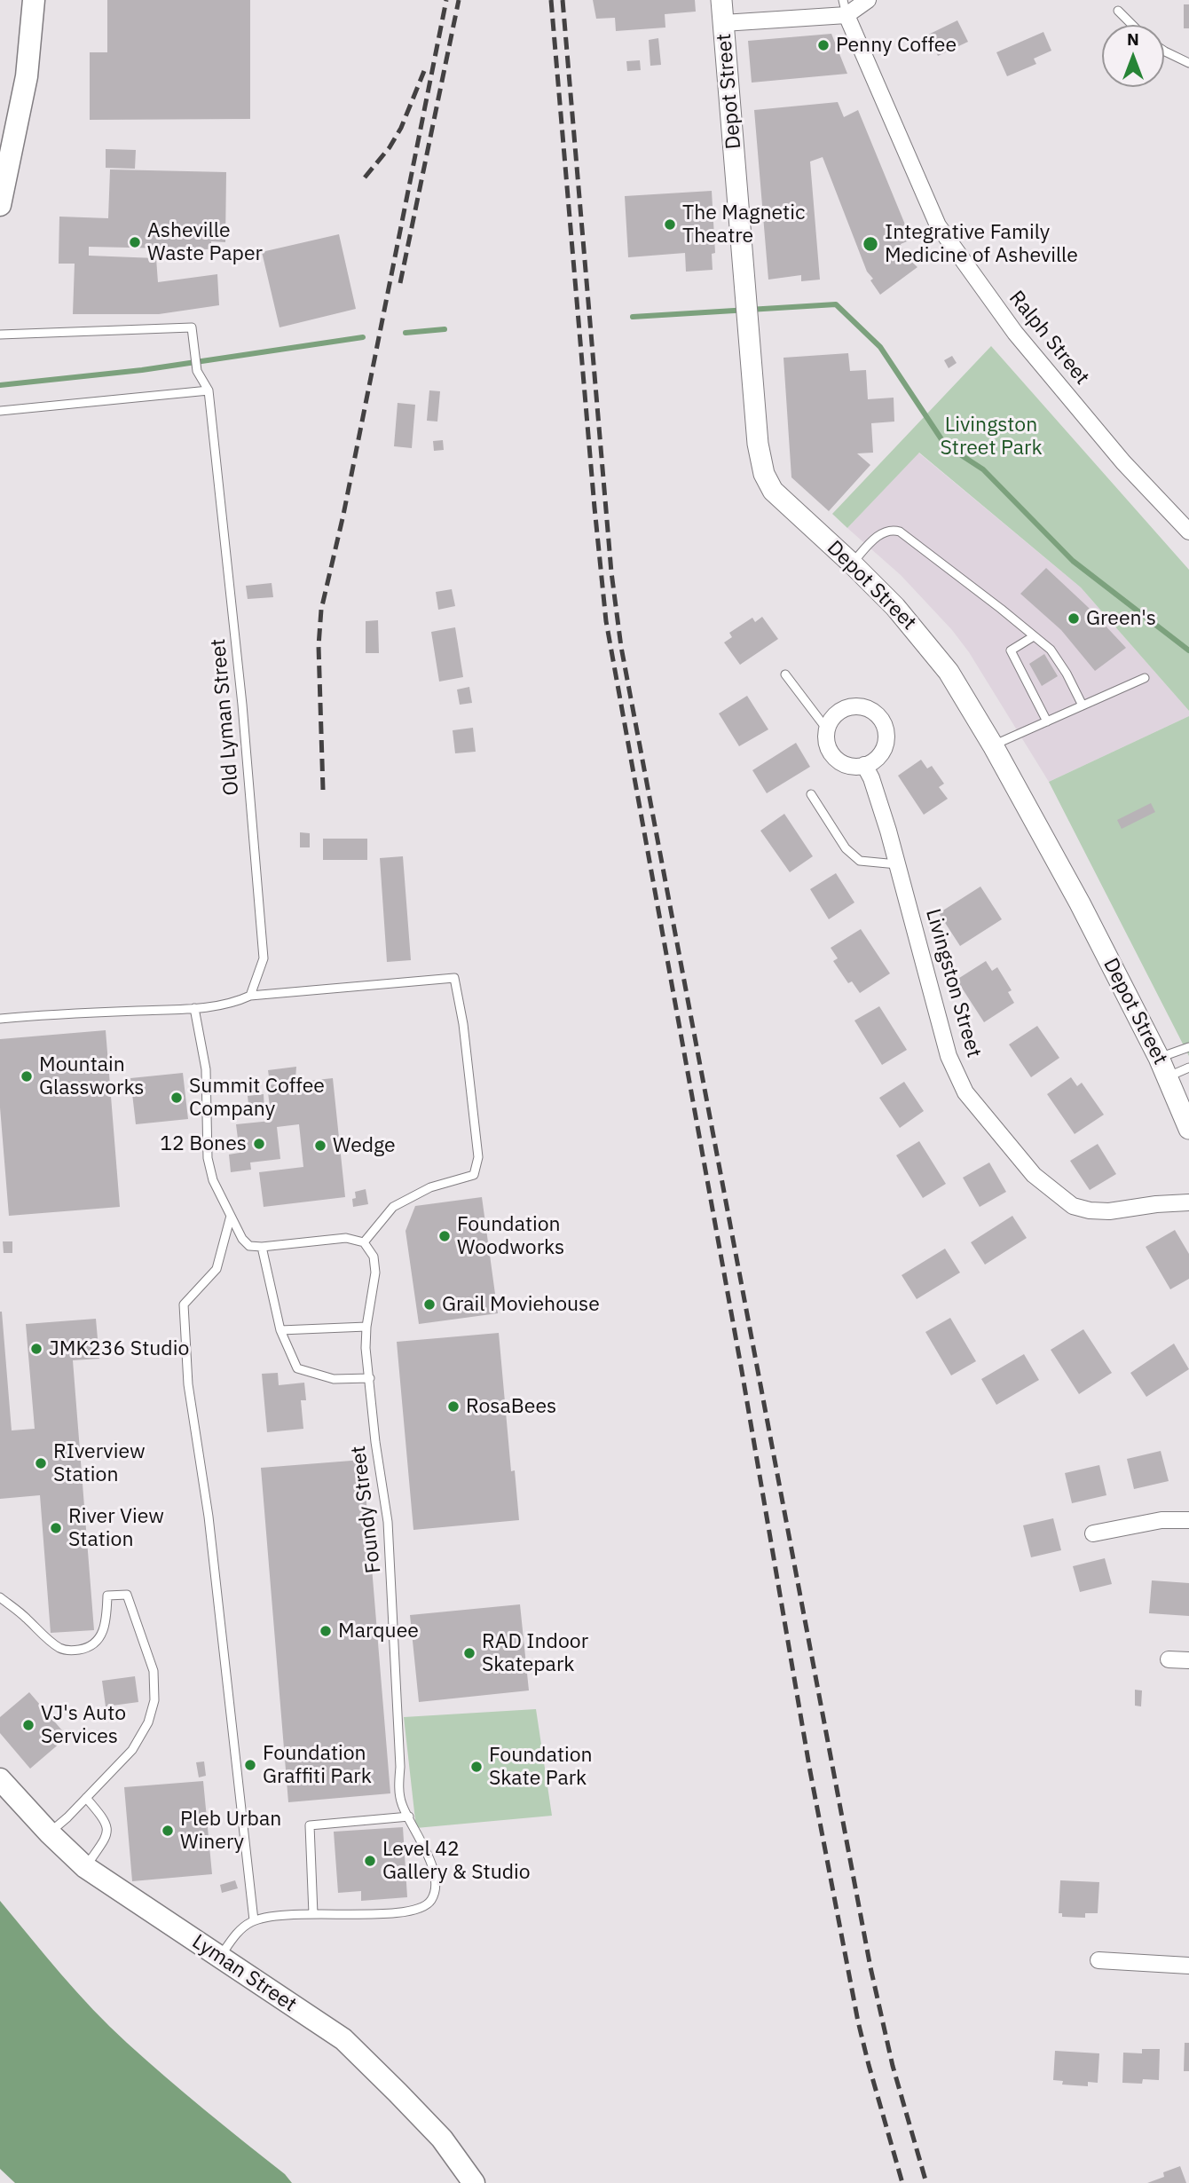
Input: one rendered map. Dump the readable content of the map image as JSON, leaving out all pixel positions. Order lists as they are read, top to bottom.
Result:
{
  "streets": {
    "main road": ["Lyman Street"],
    "street": ["Depot Street", "Ralph Street", "Livingston Street"],
    "lane": ["Old Lyman Street", "Foundy Street"]
  },
  "parks": ["Livingston Street Park"],
  "places": [
    "Penny Coffee",
    "The Magnetic Theatre",
    "Asheville Waste Paper",
    "Integrative Family Medicine of Asheville",
    "Green's",
    "Mountain Glassworks",
    "Summit Coffee Company",
    "12 Bones",
    "Wedge",
    "Foundation Woodworks",
    "Grail Moviehouse",
    "JMK236 Studio",
    "RosaBees",
    "RIverview Station",
    "River View Station",
    "Marquee",
    "RAD Indoor Skatepark",
    "VJ's Auto Services",
    "Foundation Graffiti Park",
    "Foundation Skate Park",
    "Pleb Urban Winery",
    "Level 42 Gallery & Studio"
  ],
  "north": "top"
}
